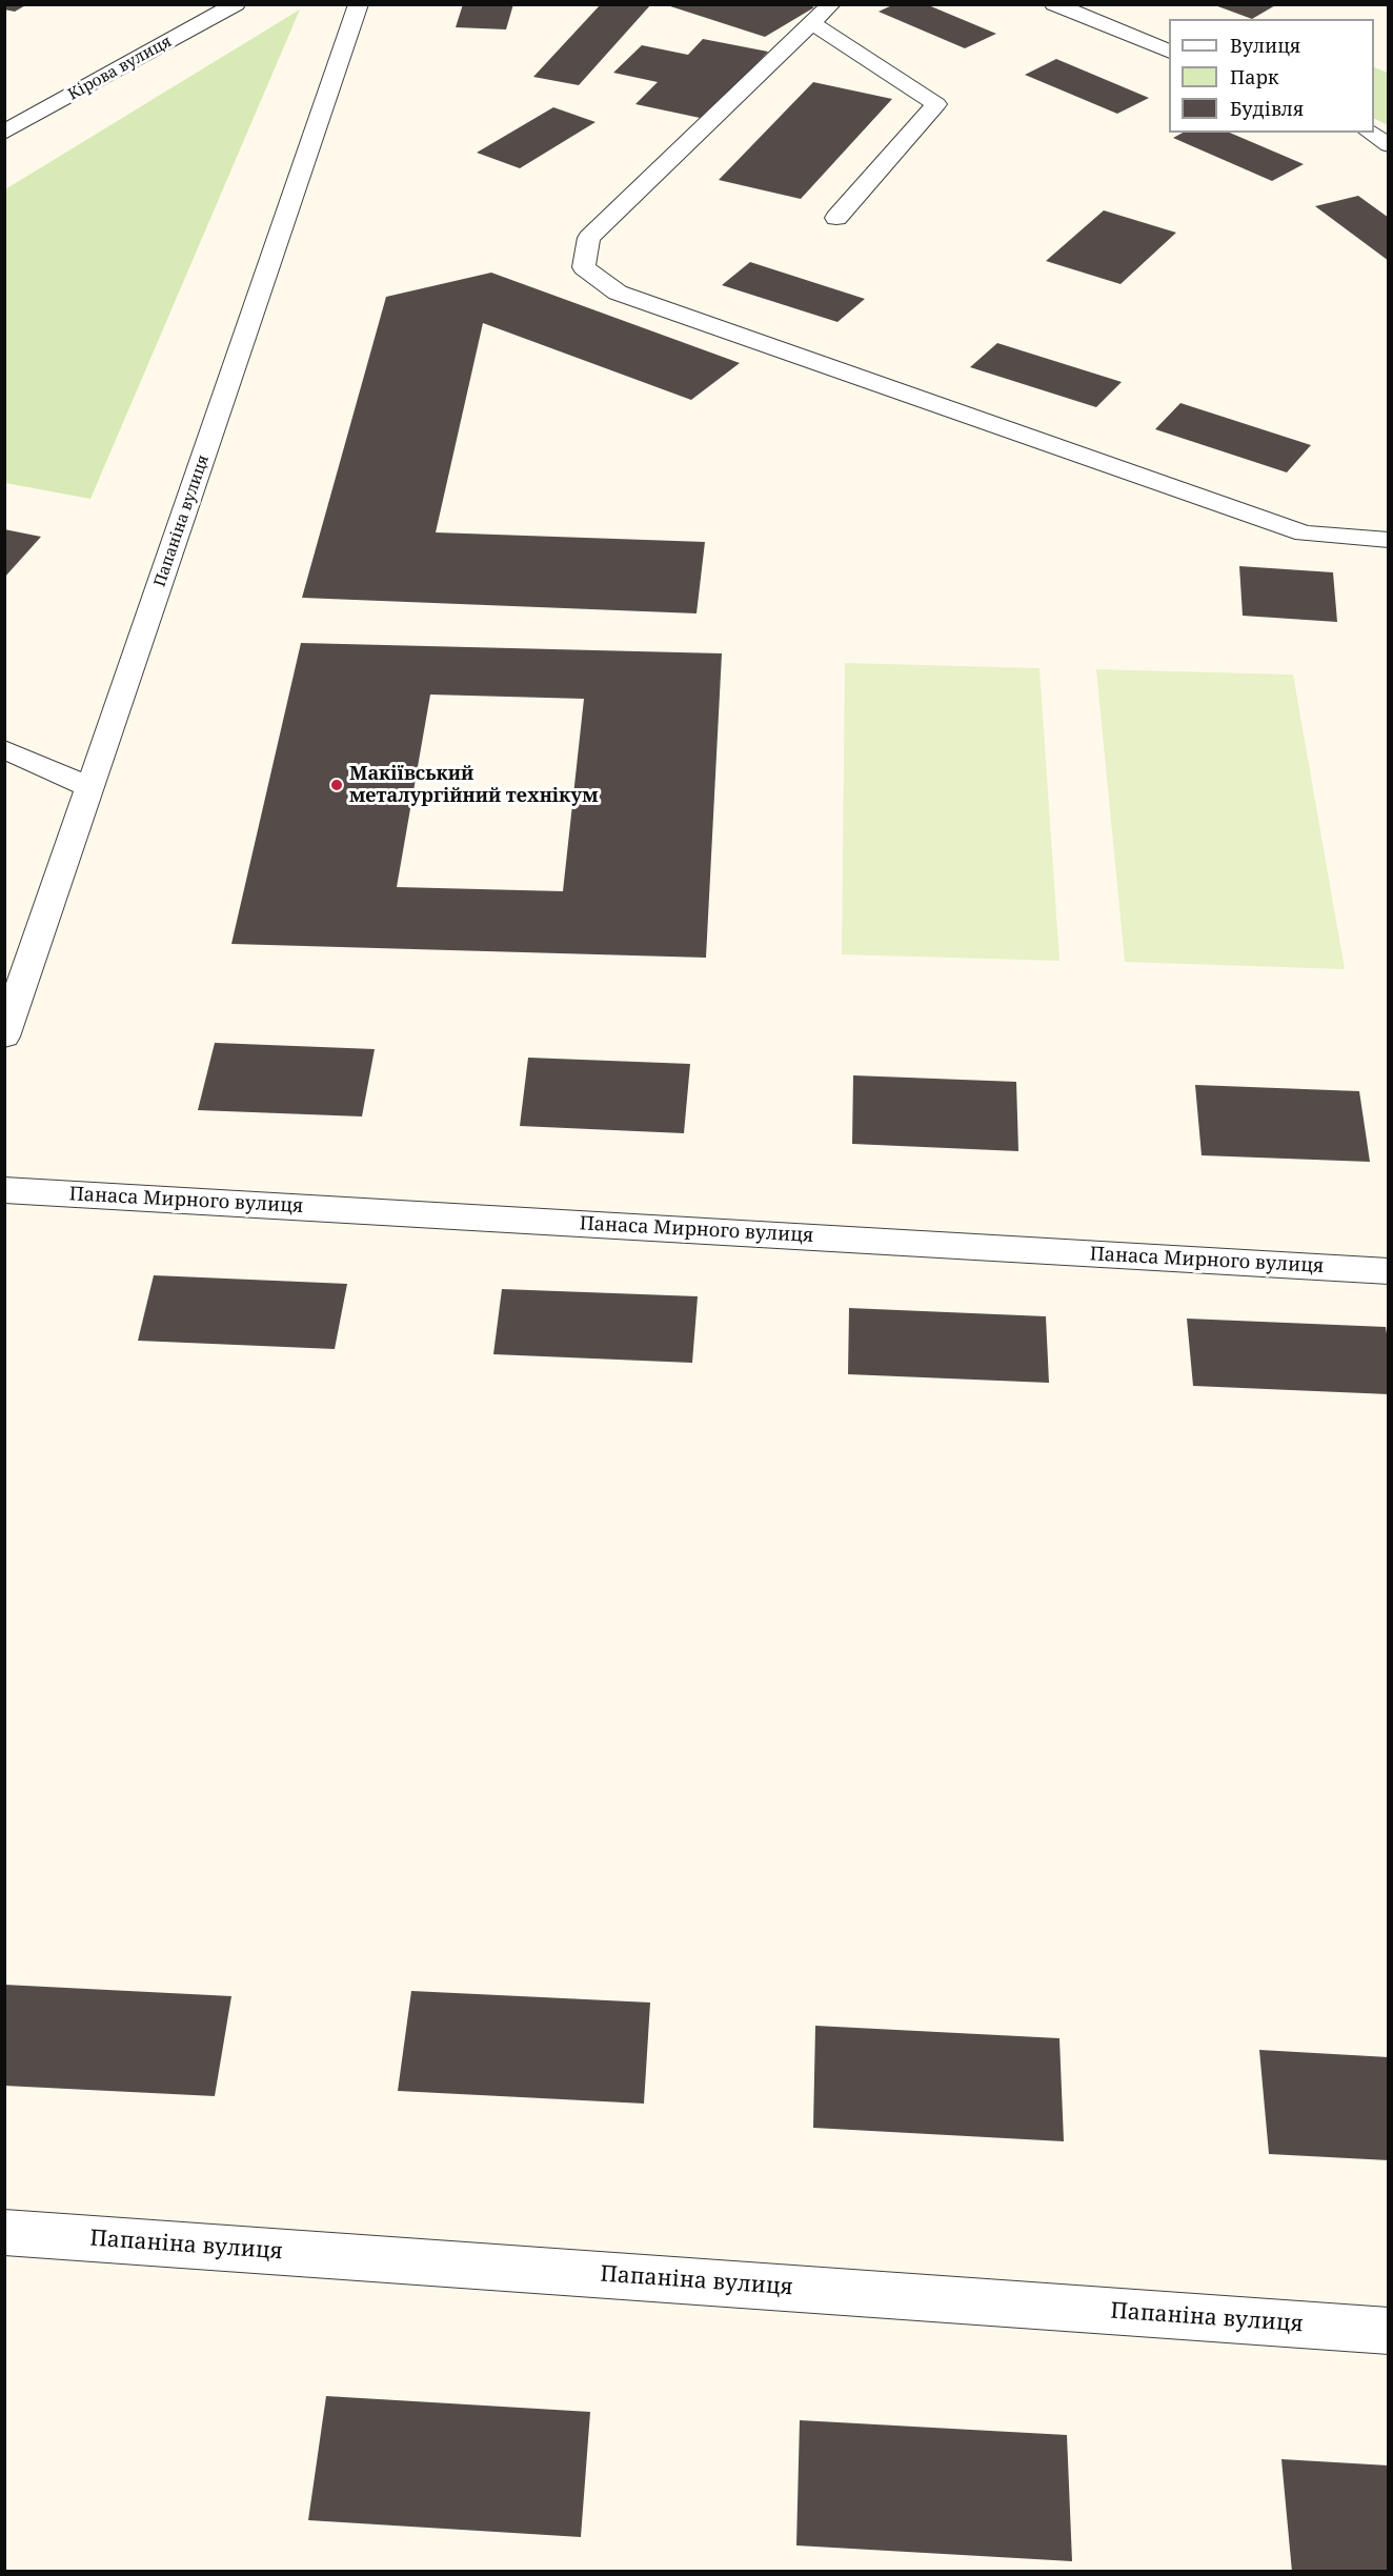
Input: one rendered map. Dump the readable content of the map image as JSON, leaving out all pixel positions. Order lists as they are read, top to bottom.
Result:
{
  "streets": {
    "street": ["Кірова вулиця", "Папаніна вулиця", "Панаса Мирного вулиця"]
  },
  "places": ["Макіївський металургійний технікум"],
  "legend": ["Вулиця", "Парк", "Будівля"]
}
